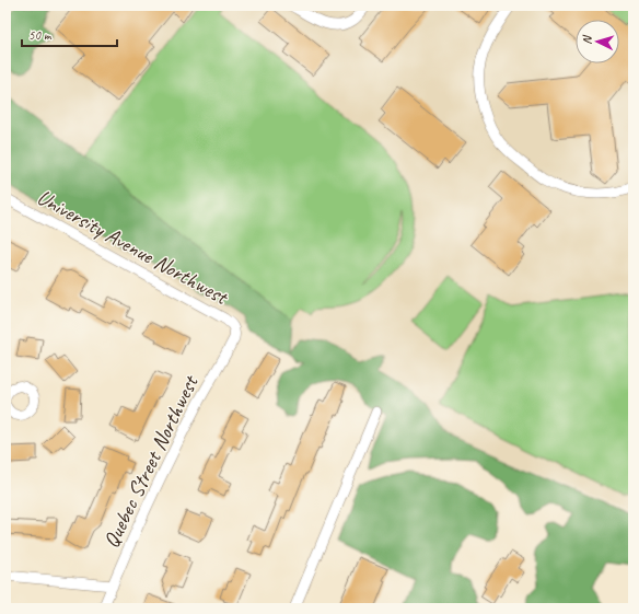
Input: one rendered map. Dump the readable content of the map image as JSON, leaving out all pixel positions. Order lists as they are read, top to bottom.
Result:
{
  "streets": {
    "street": ["University Avenue Northwest", "Quebec Street Northwest"]
  },
  "crossings": [
    ["University Avenue Northwest", "Quebec Street Northwest"]
  ],
  "scale_bar": "50 m",
  "north": "left"
}
